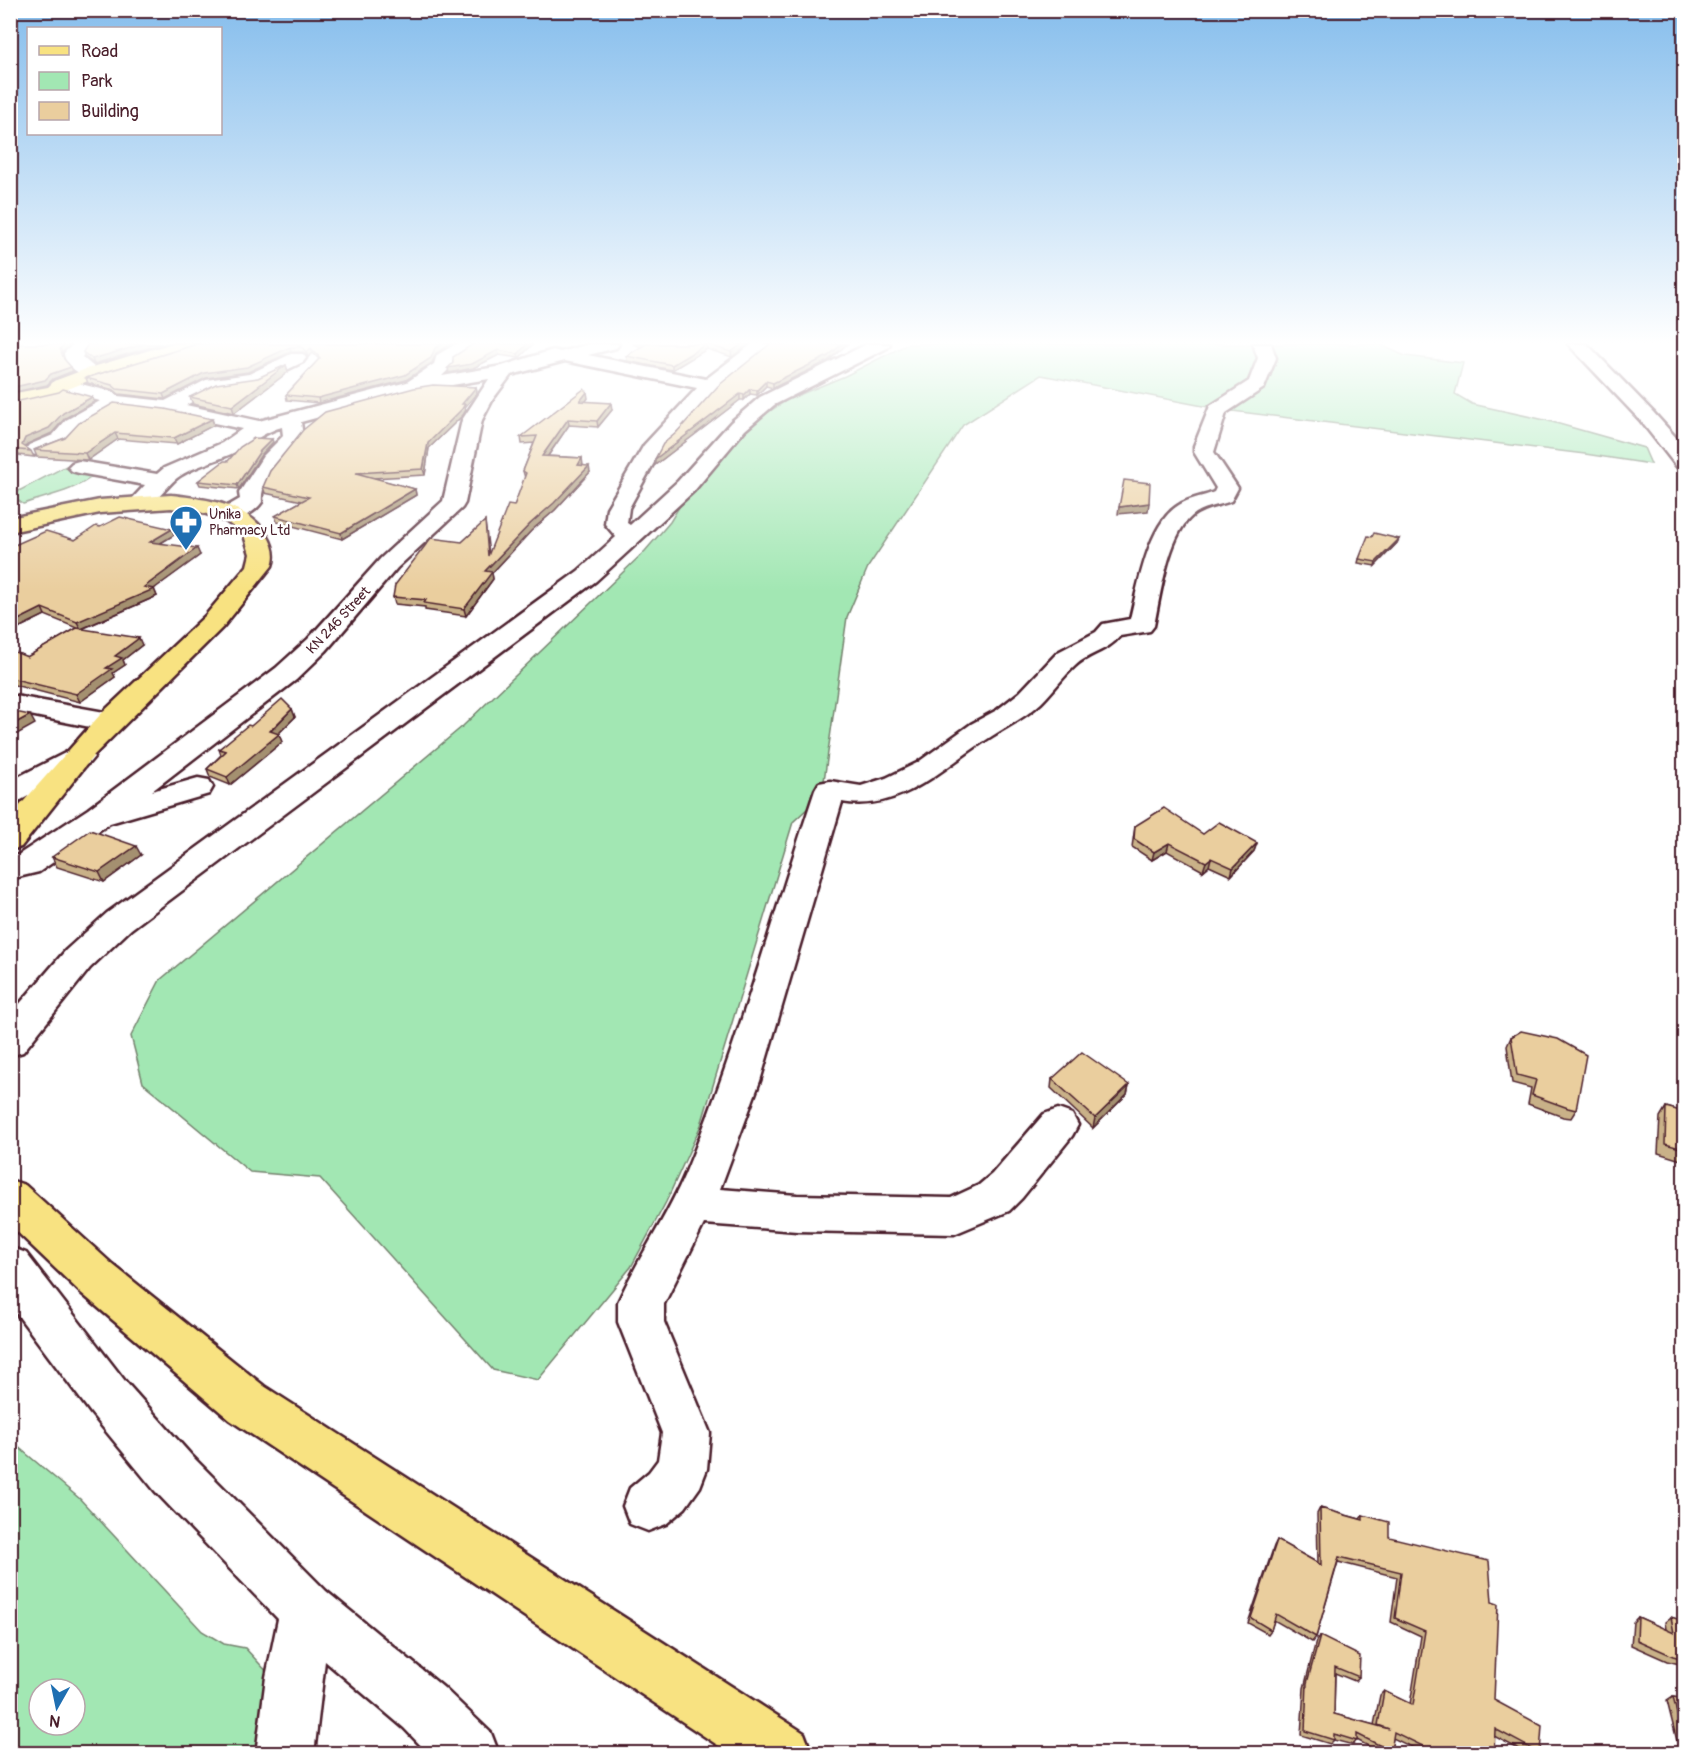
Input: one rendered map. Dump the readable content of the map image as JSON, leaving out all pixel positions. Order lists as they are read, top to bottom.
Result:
{
  "streets": {
    "street": ["KN 246 Street"]
  },
  "places": {
    "pharmacy": ["Unika Pharmacy Ltd"]
  },
  "legend": ["Road", "Park", "Building"],
  "north": "bottom"
}
